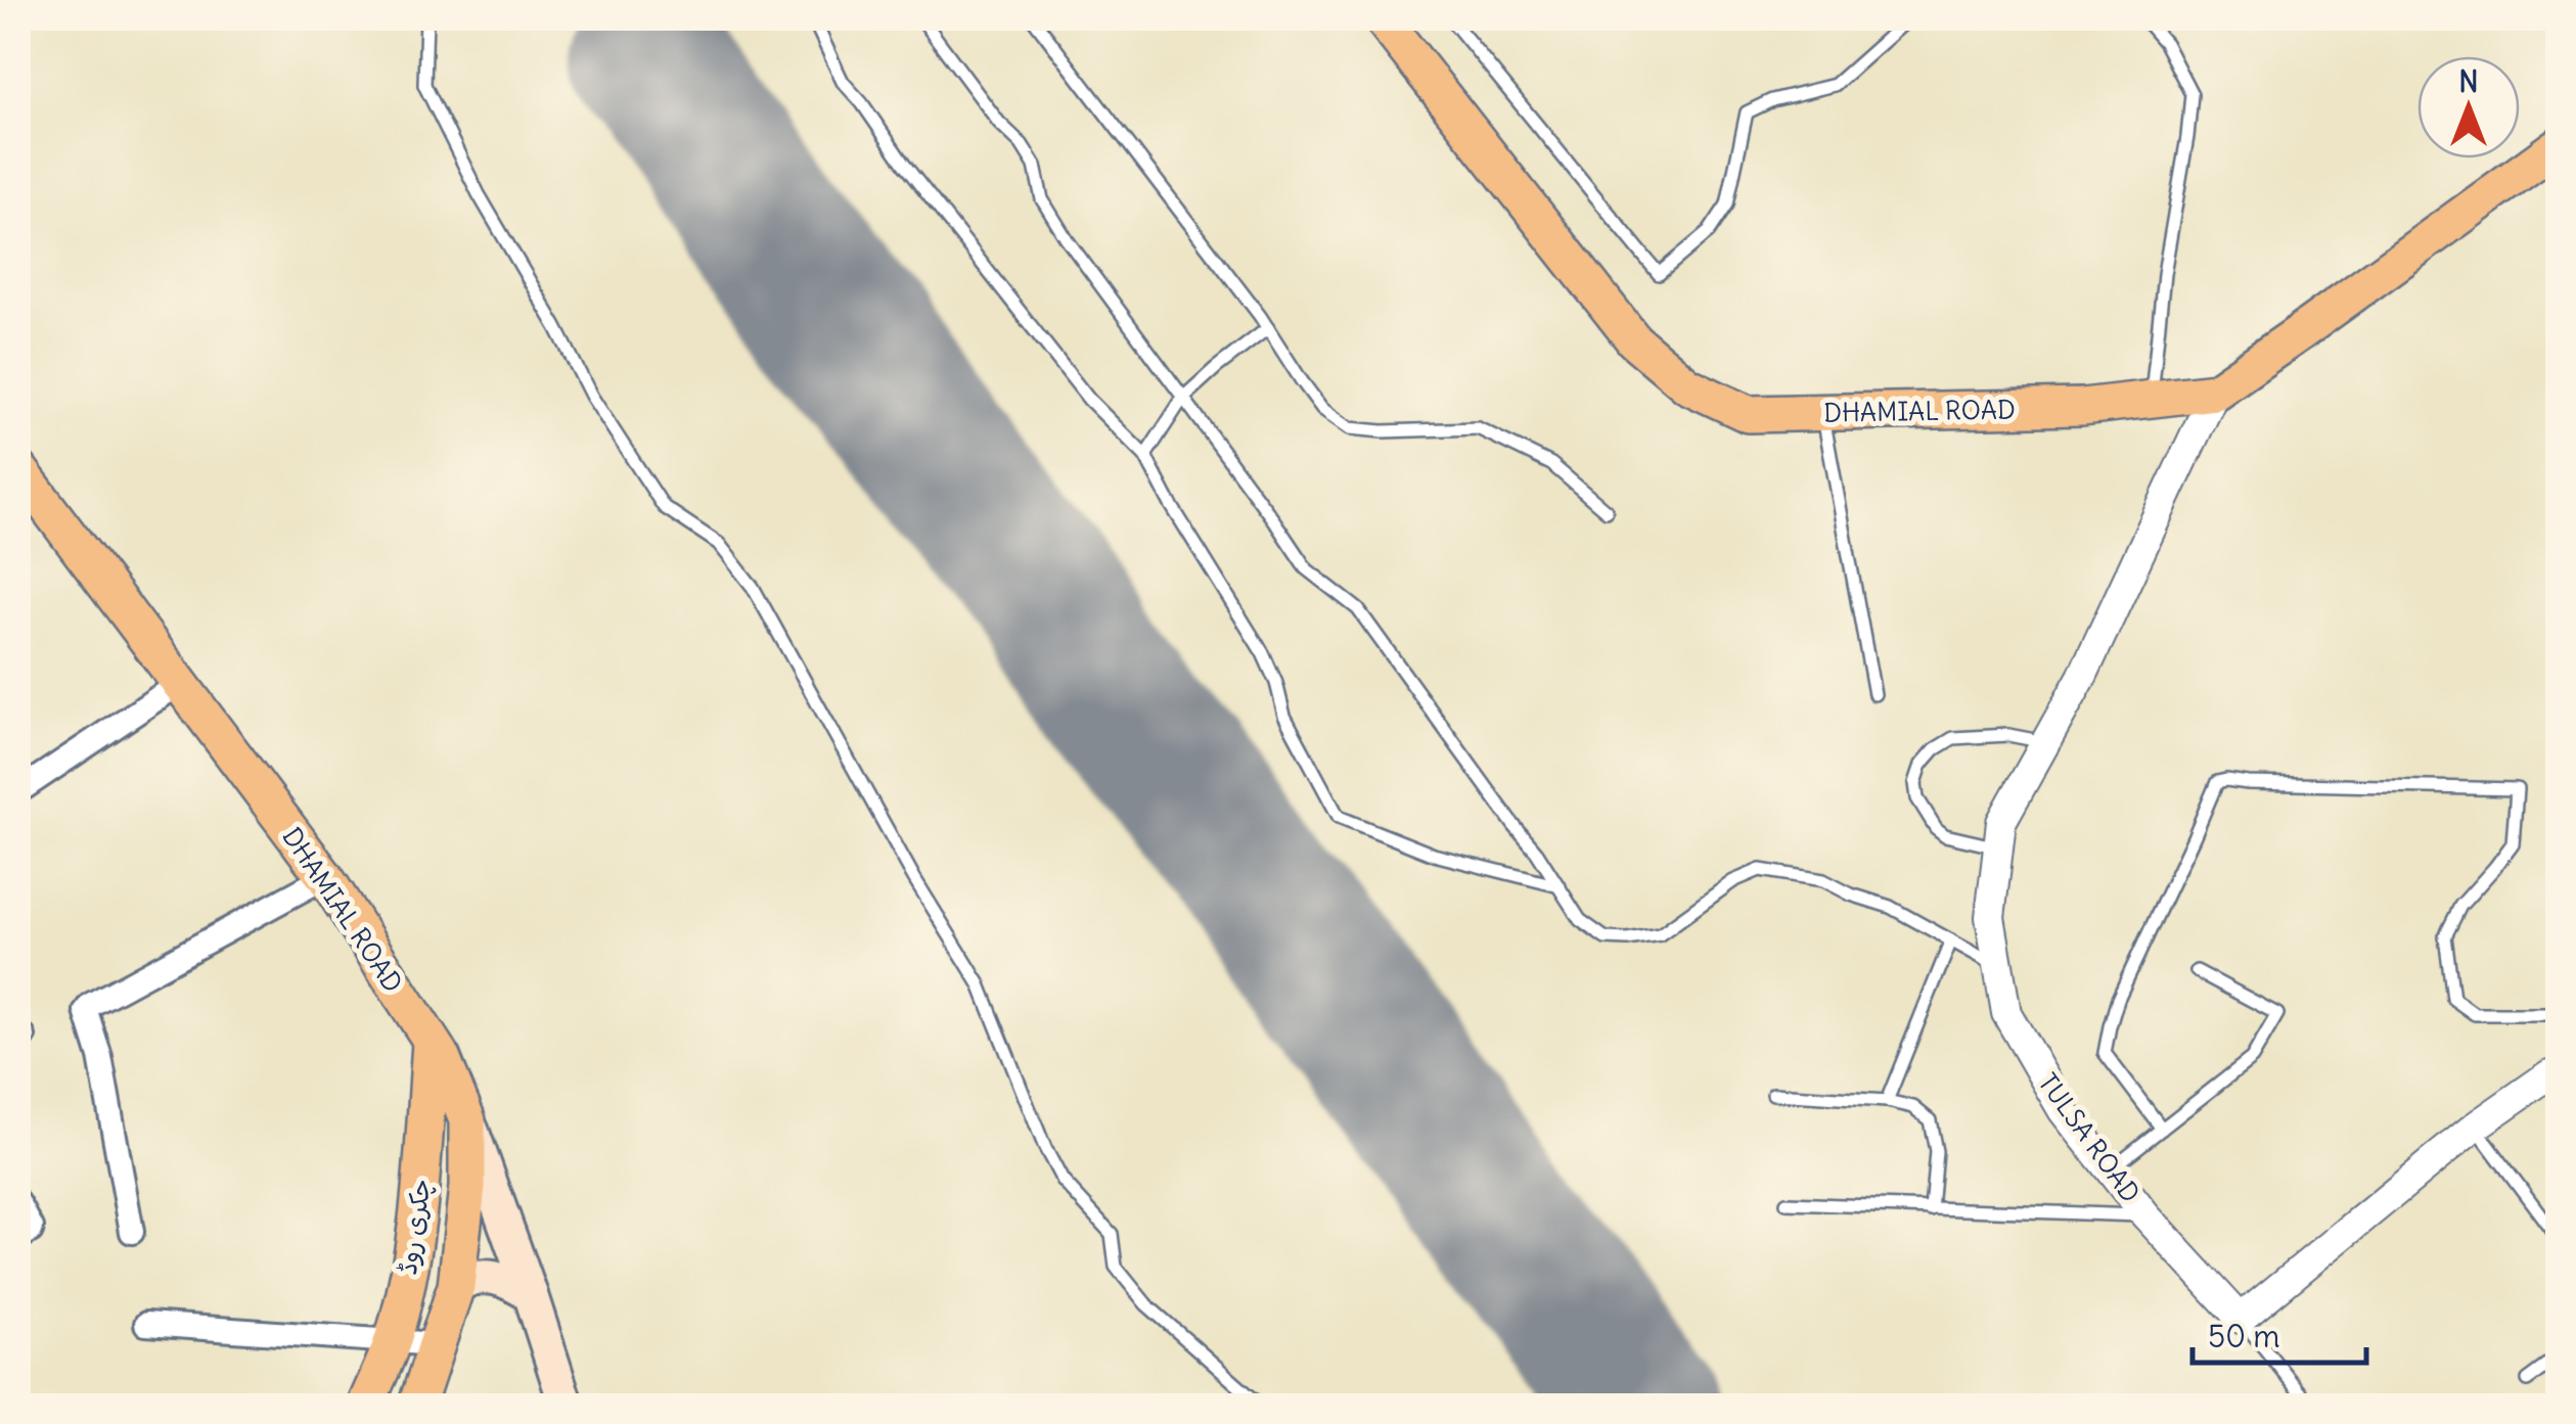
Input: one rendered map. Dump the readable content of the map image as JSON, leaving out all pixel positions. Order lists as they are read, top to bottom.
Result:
{
  "streets": {
    "main road": ["DHAMIAL ROAD", "چکری روڈ"],
    "street": ["TULSA ROAD"]
  },
  "crossings": [
    ["DHAMIAL ROAD", "TULSA ROAD"],
    ["DHAMIAL ROAD", "چکری روڈ"]
  ],
  "scale_bar": "50 m",
  "north": "top"
}
